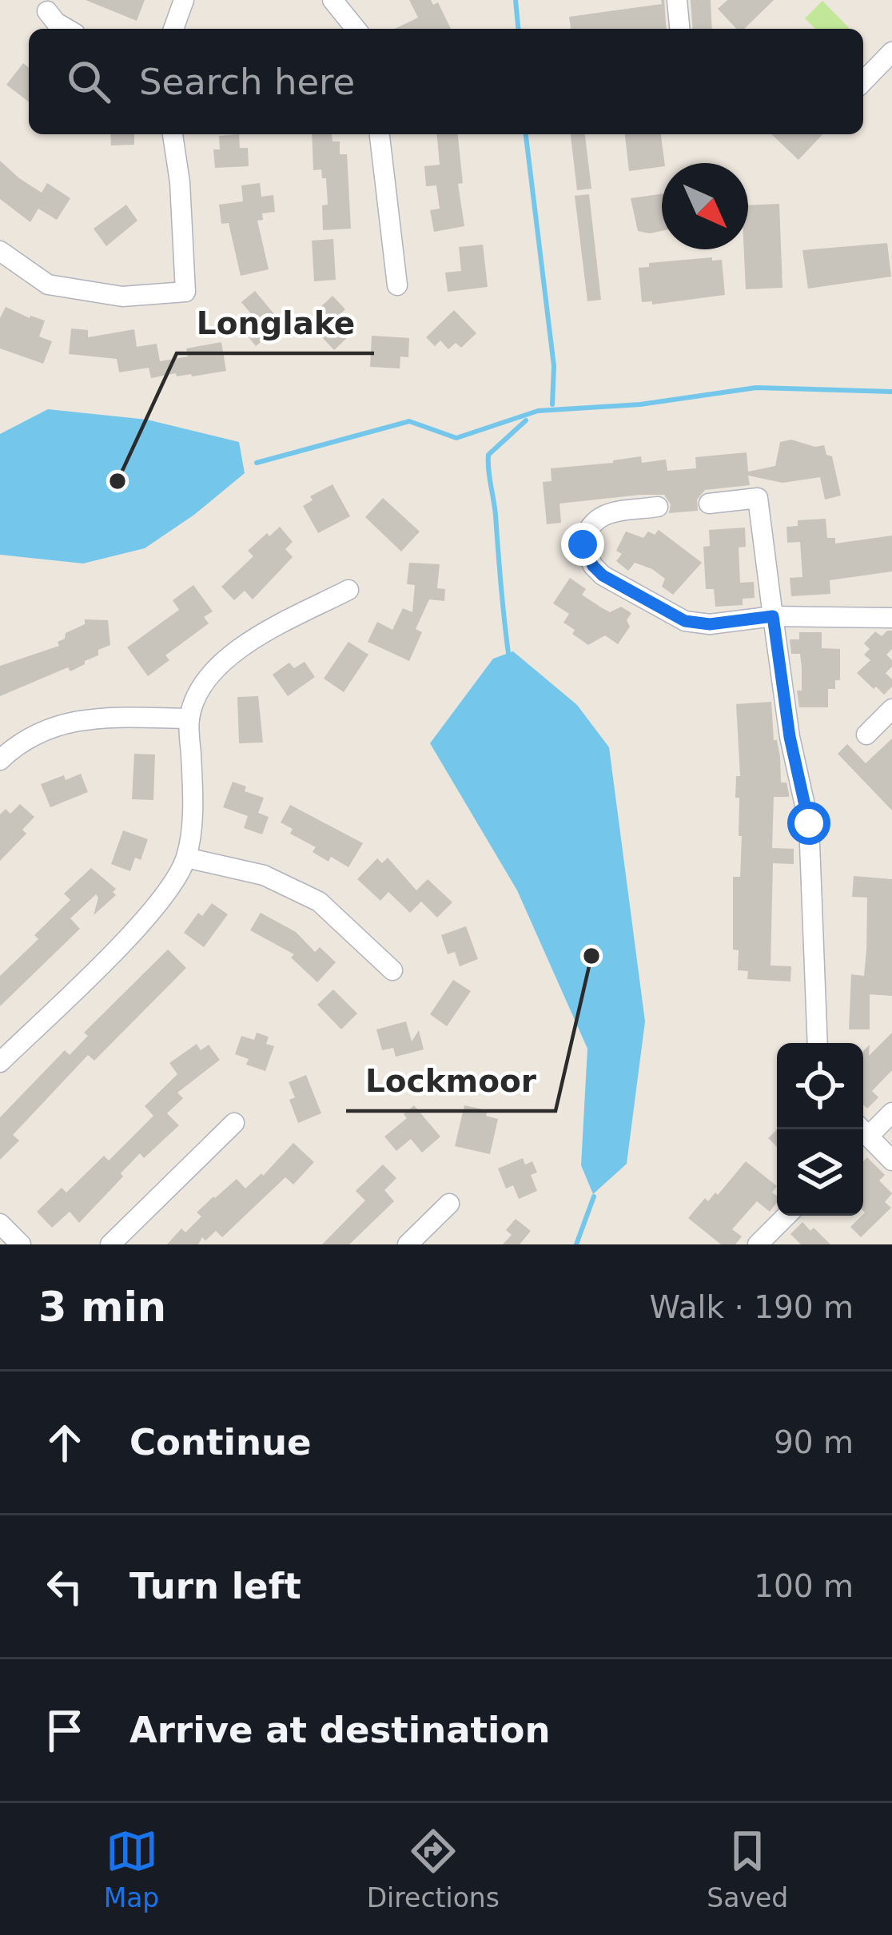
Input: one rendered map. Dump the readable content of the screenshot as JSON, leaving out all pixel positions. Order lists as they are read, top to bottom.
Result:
{
  "places": ["Longlake", "Lockmoor"],
  "north": "bottom right",
  "page": {
    "search": "Search here",
    "heading": ["3 min", "Walk · 190 m"],
    "list": [
      ["Continue", "90 m"],
      ["Turn left", "100 m"],
      "Arrive at destination"
    ],
    "nav": ["Map", "Directions", "Saved"]
  }
}
